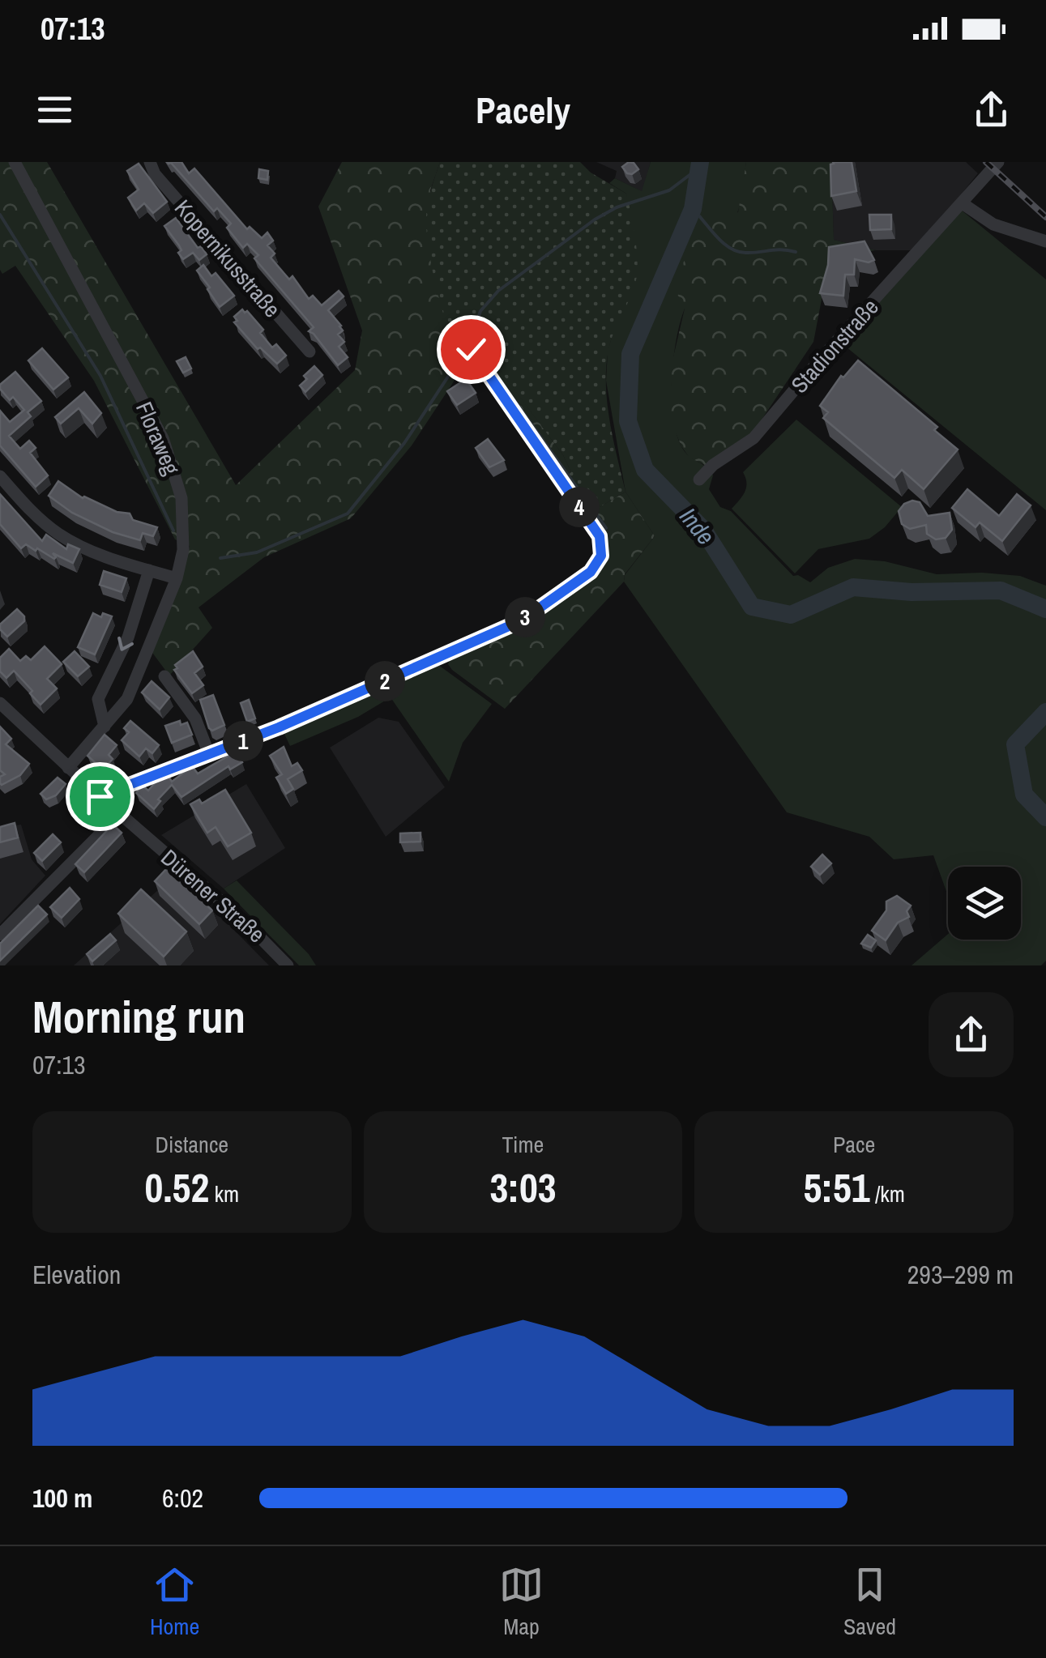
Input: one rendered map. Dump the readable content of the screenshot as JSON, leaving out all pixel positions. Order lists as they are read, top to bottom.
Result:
{
  "streets": {
    "street": [
      "Kopernikusstraße",
      "Stadionstraße",
      "Floraweg",
      "Dürener Straße"
    ]
  },
  "crossings": [
    ["Floraweg", "Dürener Straße"]
  ],
  "water": ["Inde"],
  "page": {
    "status": "07:13",
    "header": "Pacely",
    "pins": [
      "4",
      "3",
      "2",
      "1"
    ],
    "heading": ["Morning run", "07:13"],
    "stats": [
      ["Distance", "0.52 km"],
      ["Time", "3:03"],
      ["Pace", "5:51 /km"]
    ],
    "chart": ["Elevation", "293–299 m"],
    "list": [
      {
        "name": "100 m",
        "note": "6:02"
      }
    ],
    "tabs": ["Home", "Map", "Saved"]
  }
}
